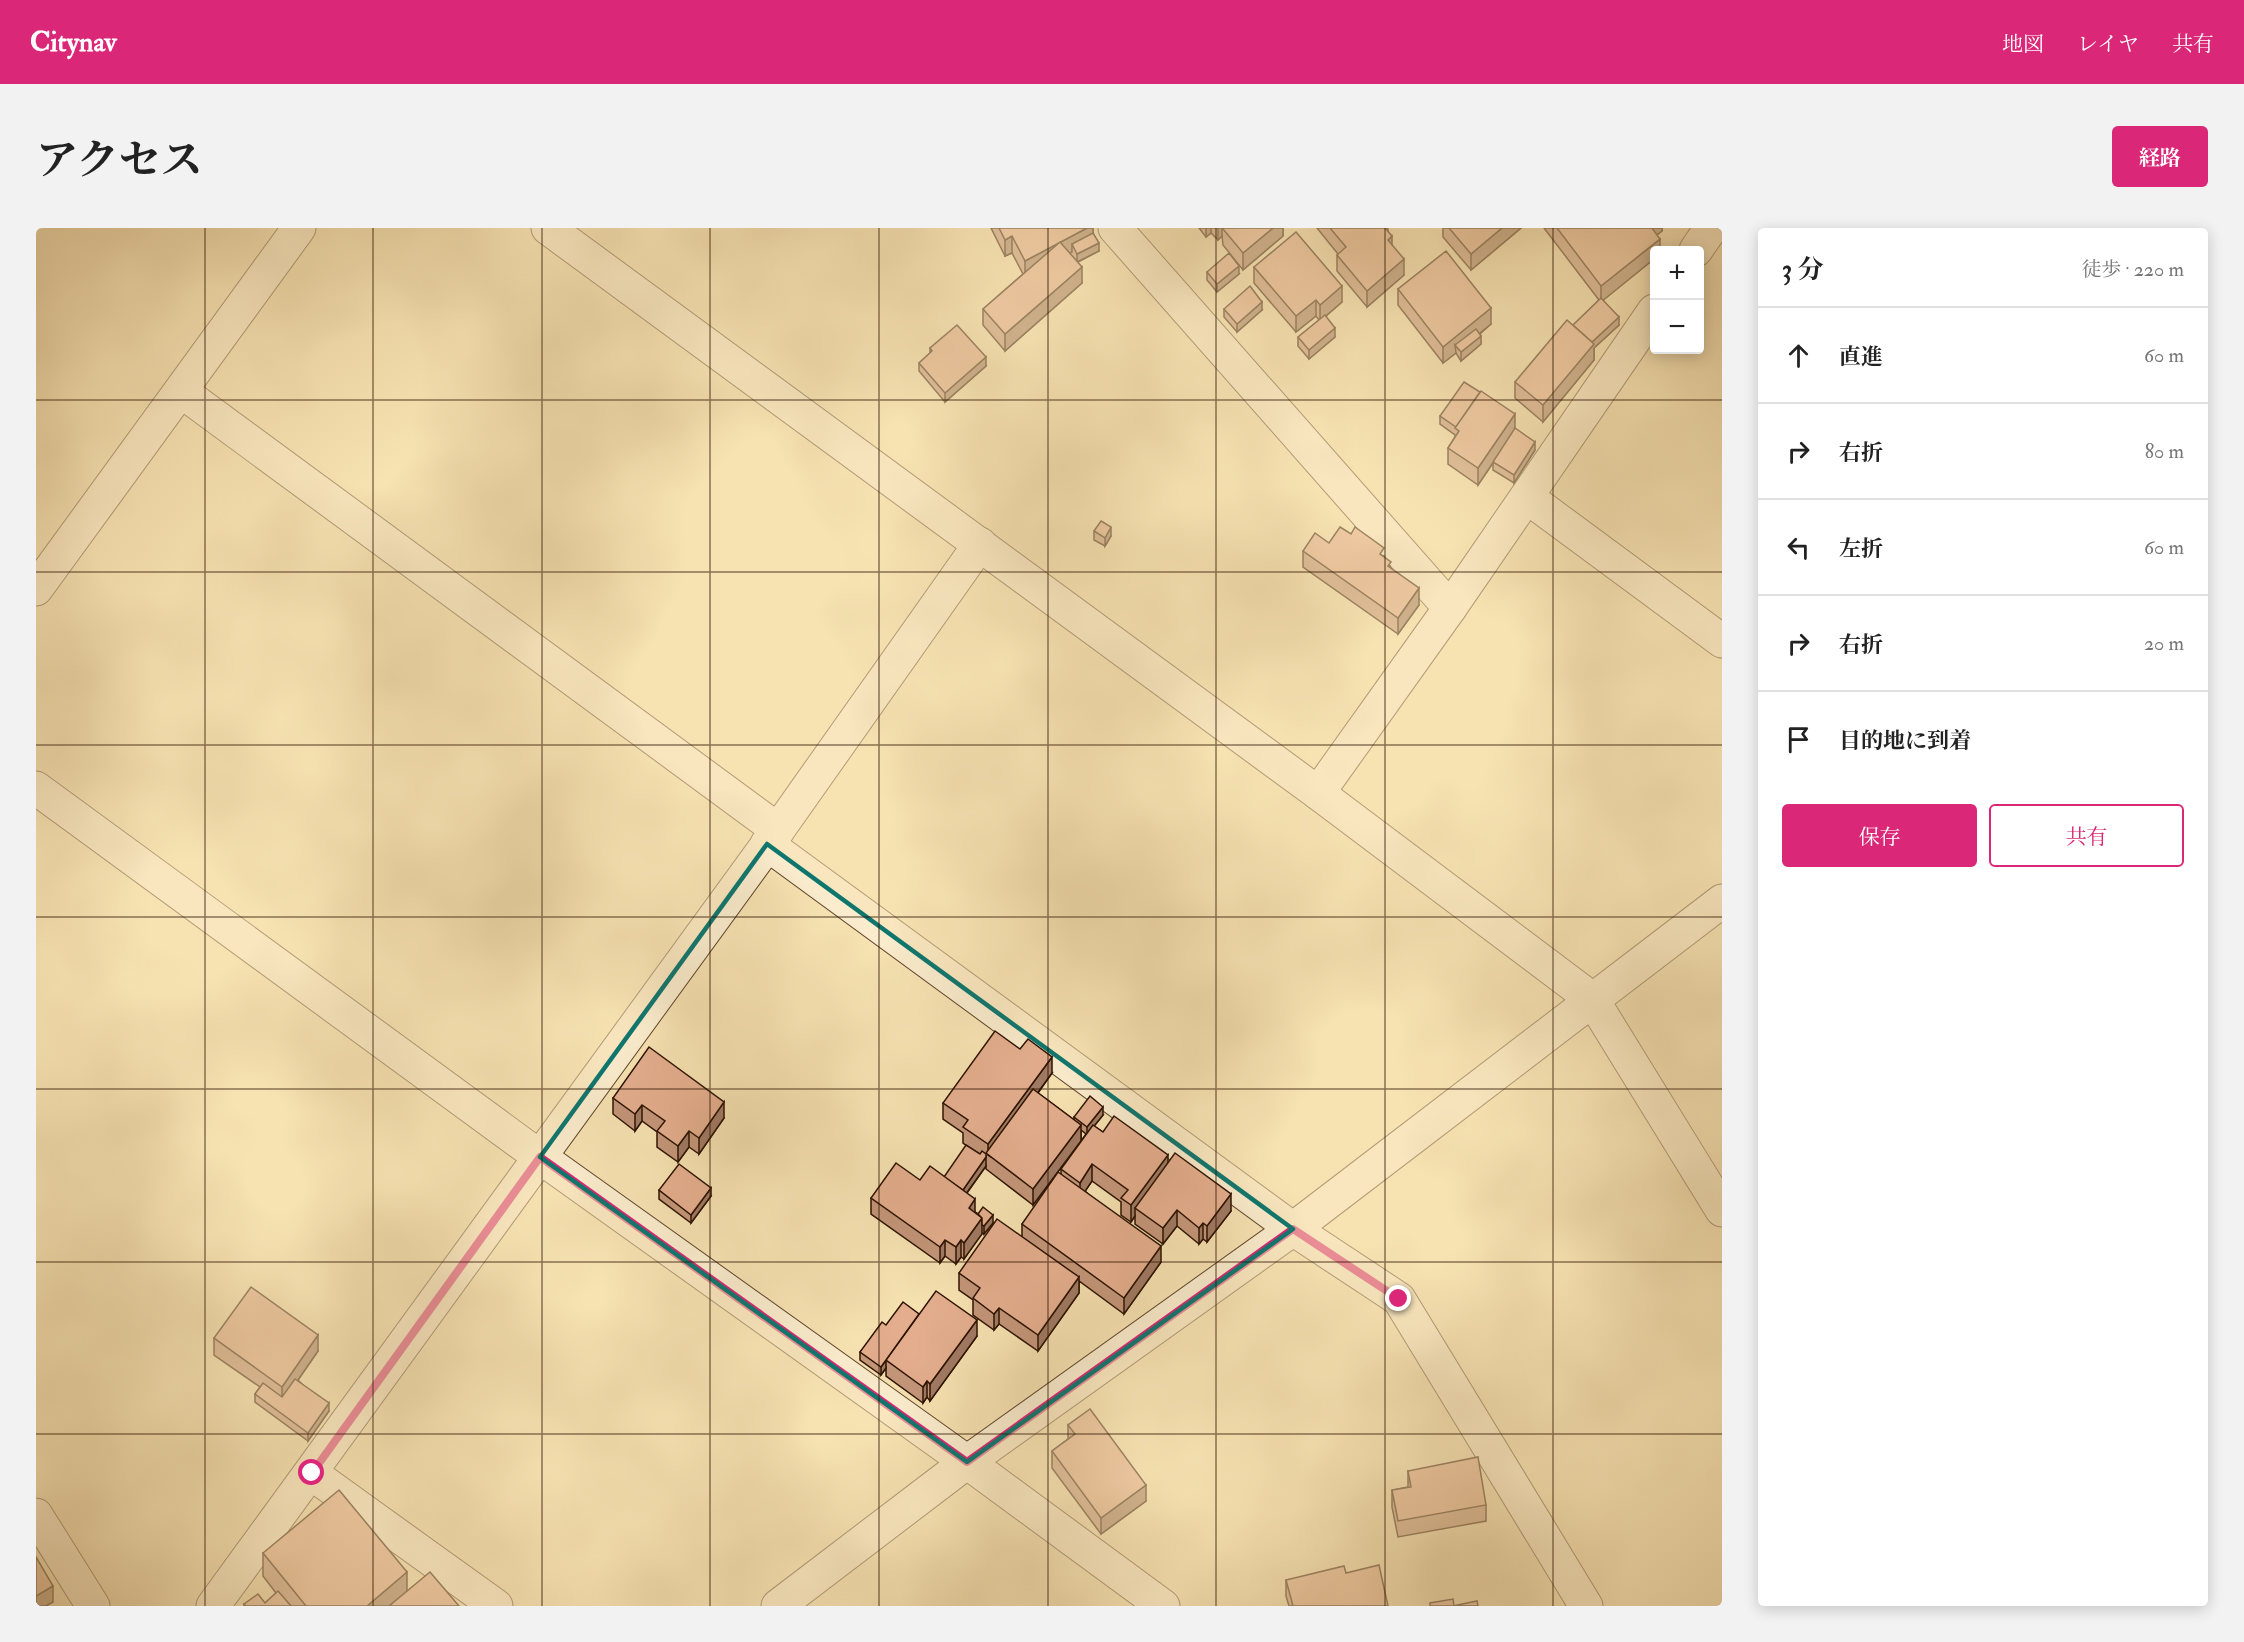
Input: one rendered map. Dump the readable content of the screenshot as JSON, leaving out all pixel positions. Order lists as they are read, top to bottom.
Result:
{
  "page": {
    "header": "Citynav",
    "nav": ["地図", "レイヤ", "共有"],
    "title": "アクセス",
    "buttons": [
      "経路",
      ["保存", "共有"]
    ],
    "heading": ["3 分", "徒歩 · 220 m"],
    "map_buttons": ["+", "−"],
    "list": [
      ["直進", "60 m"],
      ["右折", "80 m"],
      ["左折", "60 m"],
      ["右折", "20 m"],
      "目的地に到着"
    ]
  }
}
